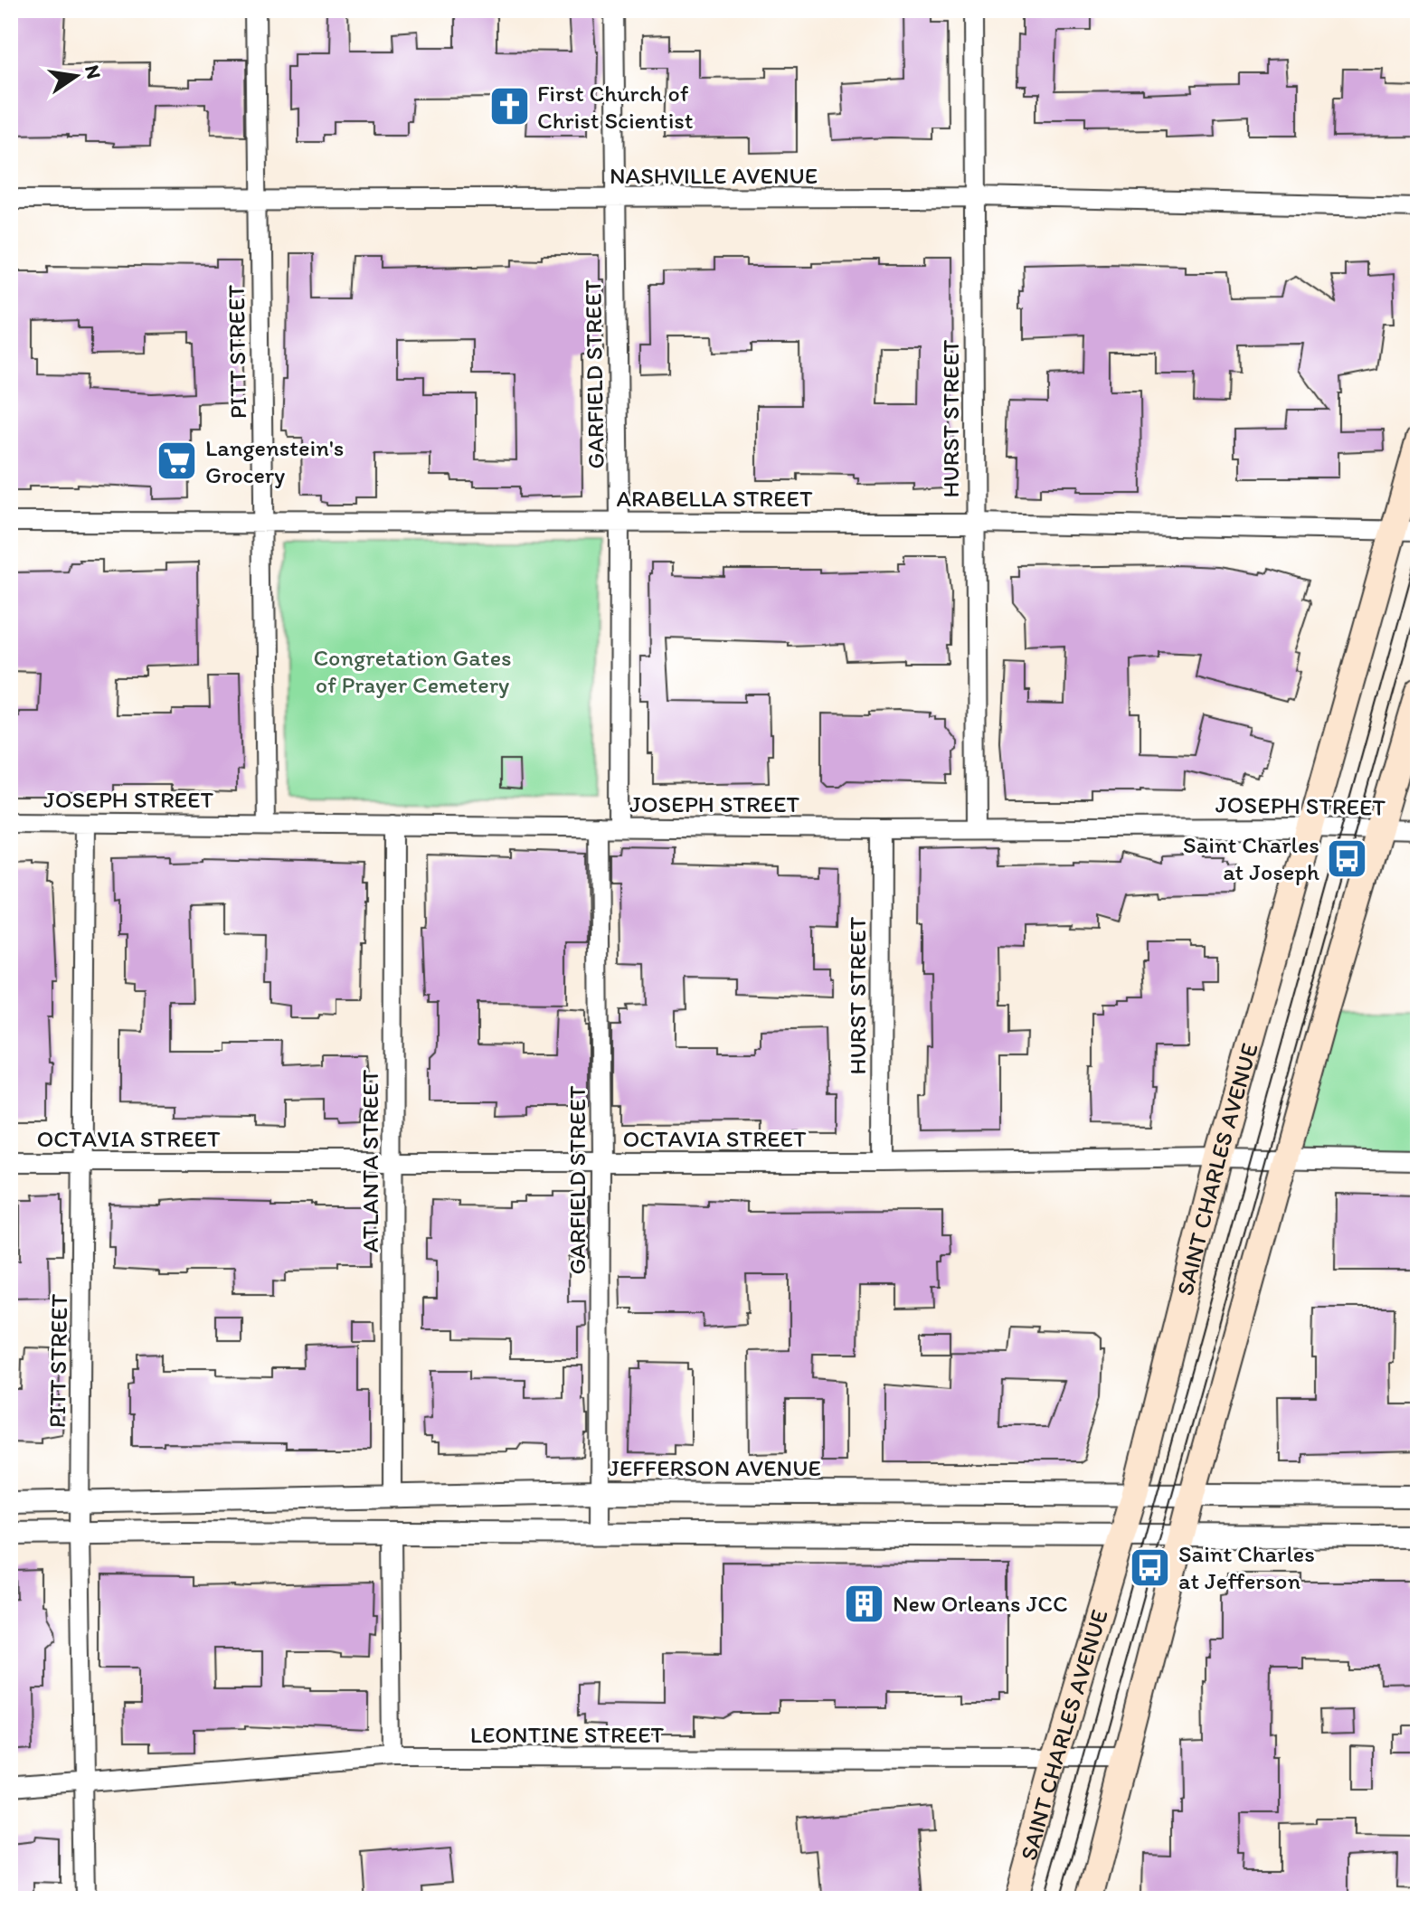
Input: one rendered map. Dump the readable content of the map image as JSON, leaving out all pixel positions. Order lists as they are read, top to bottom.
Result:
{
  "streets": {
    "main road": ["SAINT CHARLES AVENUE"],
    "street": [
      "NASHVILLE AVENUE",
      "PITT STREET",
      "GARFIELD STREET",
      "HURST STREET",
      "ARABELLA STREET",
      "JOSEPH STREET",
      "OCTAVIA STREET",
      "ATLANTA STREET",
      "JEFFERSON AVENUE",
      "LEONTINE STREET"
    ]
  },
  "crossings": [
    ["NASHVILLE AVENUE", "PITT STREET"],
    ["NASHVILLE AVENUE", "GARFIELD STREET"],
    ["NASHVILLE AVENUE", "HURST STREET"],
    ["PITT STREET", "ARABELLA STREET"],
    ["PITT STREET", "JOSEPH STREET"],
    ["PITT STREET", "OCTAVIA STREET"],
    ["PITT STREET", "JEFFERSON AVENUE"],
    ["PITT STREET", "LEONTINE STREET"],
    ["GARFIELD STREET", "ARABELLA STREET"],
    ["GARFIELD STREET", "JOSEPH STREET"],
    ["GARFIELD STREET", "OCTAVIA STREET"],
    ["GARFIELD STREET", "JEFFERSON AVENUE"],
    ["HURST STREET", "ARABELLA STREET"],
    ["HURST STREET", "JOSEPH STREET"],
    ["HURST STREET", "OCTAVIA STREET"],
    ["ARABELLA STREET", "SAINT CHARLES AVENUE"],
    ["JOSEPH STREET", "ATLANTA STREET"],
    ["JOSEPH STREET", "SAINT CHARLES AVENUE"],
    ["OCTAVIA STREET", "ATLANTA STREET"],
    ["OCTAVIA STREET", "SAINT CHARLES AVENUE"],
    ["ATLANTA STREET", "JEFFERSON AVENUE"],
    ["SAINT CHARLES AVENUE", "JEFFERSON AVENUE"],
    ["SAINT CHARLES AVENUE", "LEONTINE STREET"]
  ],
  "parks": ["Congretation Gates of Prayer Cemetery"],
  "places": {
    "church": ["First Church of Christ Scientist"],
    "supermarket": ["Langenstein's Grocery"],
    "bus stop": ["Saint Charles at Joseph", "Saint Charles at Jefferson"],
    "building": ["New Orleans JCC"]
  },
  "north": "right"
}
